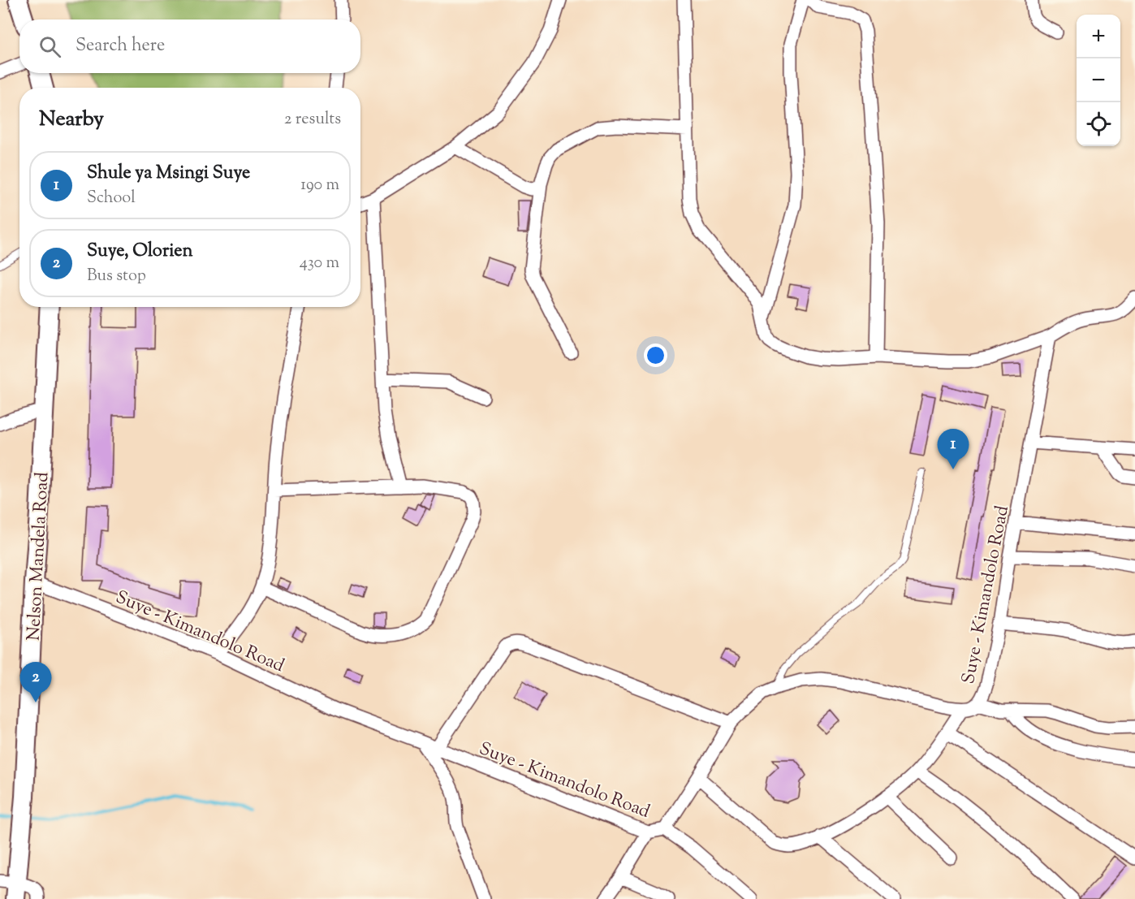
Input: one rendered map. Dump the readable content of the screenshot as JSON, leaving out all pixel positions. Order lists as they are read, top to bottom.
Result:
{
  "streets": {
    "main road": ["Nelson Mandela Road"],
    "street": ["Suye - Kimandolo Road"]
  },
  "crossings": [
    ["Nelson Mandela Road", "Suye - Kimandolo Road"]
  ],
  "page": {
    "map_buttons": ["+", "−"],
    "search": "Search here",
    "heading": ["Nearby", "2 results"],
    "list": [
      {
        "mark": "1",
        "name": "Shule ya Msingi Suye",
        "note": "School",
        "value": "190 m"
      },
      {
        "mark": "2",
        "name": "Suye, Olorien",
        "note": "Bus stop",
        "value": "430 m"
      }
    ],
    "pins": ["1", "2"]
  }
}
